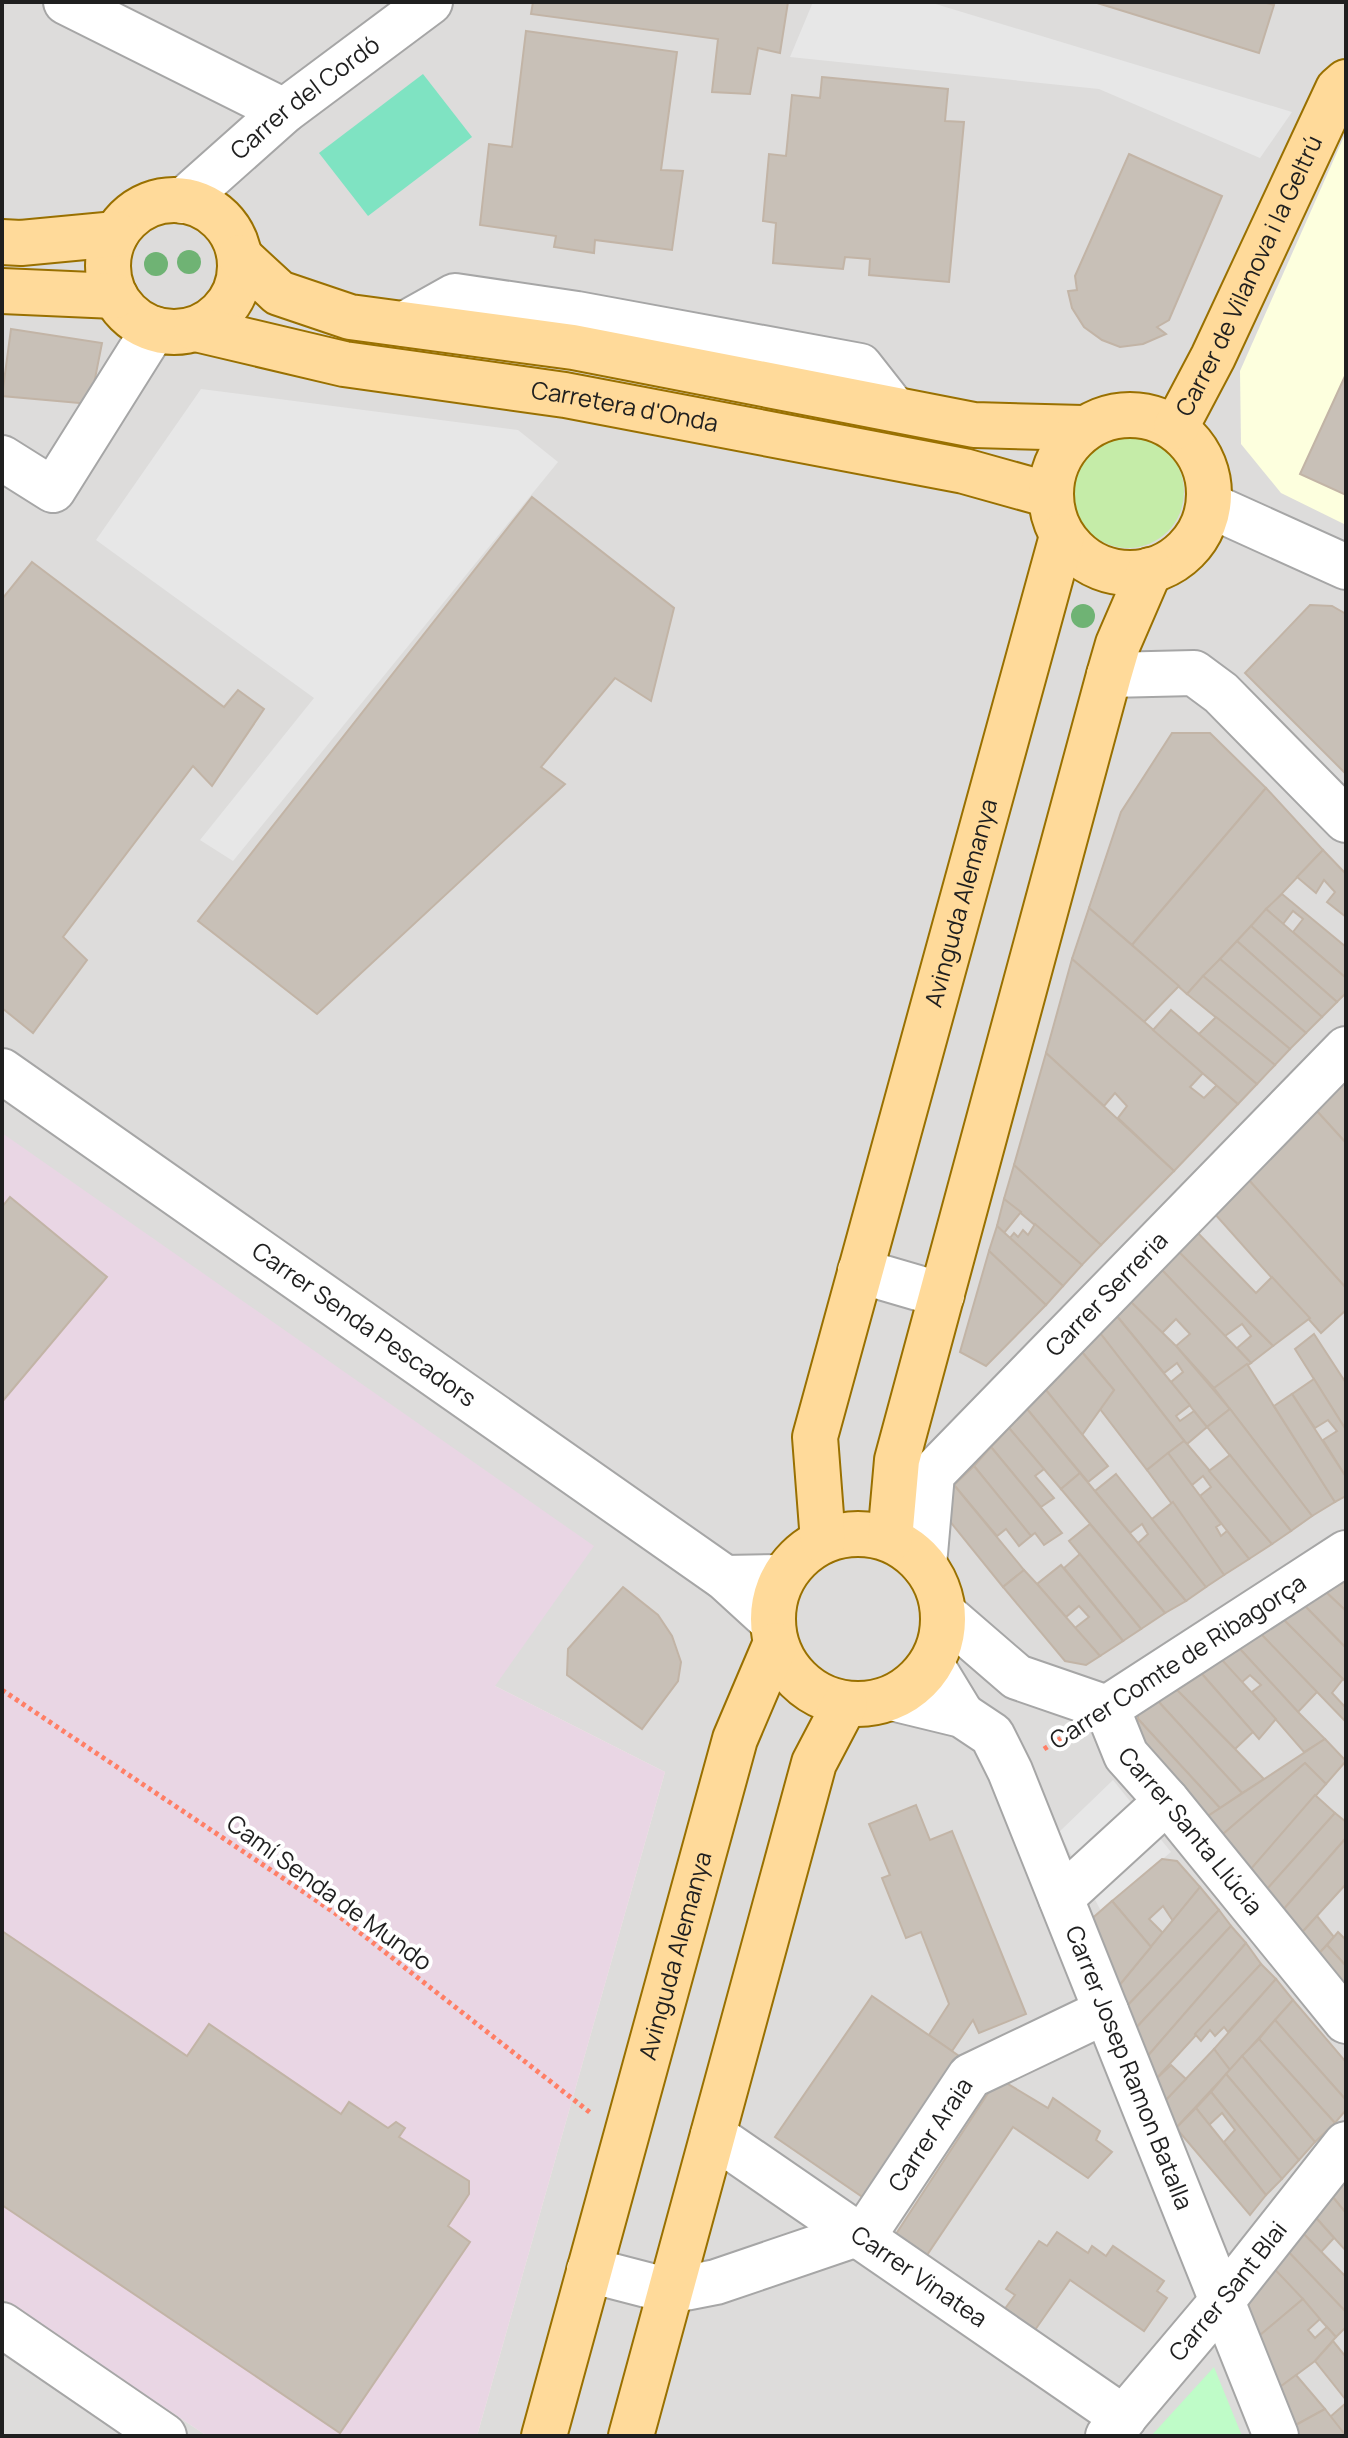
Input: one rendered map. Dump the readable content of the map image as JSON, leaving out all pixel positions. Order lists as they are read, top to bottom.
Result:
{
  "streets": {
    "main road": ["Carrer de Vilanova i la Geltrú", "Carretera d'Onda", "Avinguda Alemanya"],
    "street": [
      "Carrer del Cordó",
      "Carrer Serreria",
      "Carrer Senda Pescadors",
      "Carrer Comte de Ribagorça",
      "Carrer Santa Llúcia",
      "Carrer Josep Ramon Batalla",
      "Carrer Araia",
      "Carrer Vinatea",
      "Carrer Sant Blai"
    ],
    "path": ["Camí Senda de Mundo"]
  },
  "crossings": [
    ["Carrer del Cordó", "Carretera d'Onda"],
    ["Carrer de Vilanova i la Geltrú", "Carretera d'Onda"],
    ["Carrer de Vilanova i la Geltrú", "Avinguda Alemanya"],
    ["Carretera d'Onda", "Avinguda Alemanya"],
    ["Avinguda Alemanya", "Carrer Serreria"],
    ["Avinguda Alemanya", "Carrer Senda Pescadors"],
    ["Avinguda Alemanya", "Camí Senda de Mundo"],
    ["Avinguda Alemanya", "Carrer Josep Ramon Batalla"],
    ["Carrer Serreria", "Carrer Senda Pescadors"],
    ["Carrer Serreria", "Carrer Josep Ramon Batalla"],
    ["Carrer Senda Pescadors", "Carrer Josep Ramon Batalla"],
    ["Carrer Comte de Ribagorça", "Carrer Santa Llúcia"],
    ["Carrer Comte de Ribagorça", "Carrer Josep Ramon Batalla"],
    ["Carrer Josep Ramon Batalla", "Carrer Araia"],
    ["Carrer Josep Ramon Batalla", "Carrer Sant Blai"],
    ["Carrer Araia", "Carrer Vinatea"],
    ["Carrer Vinatea", "Carrer Sant Blai"]
  ]
}
